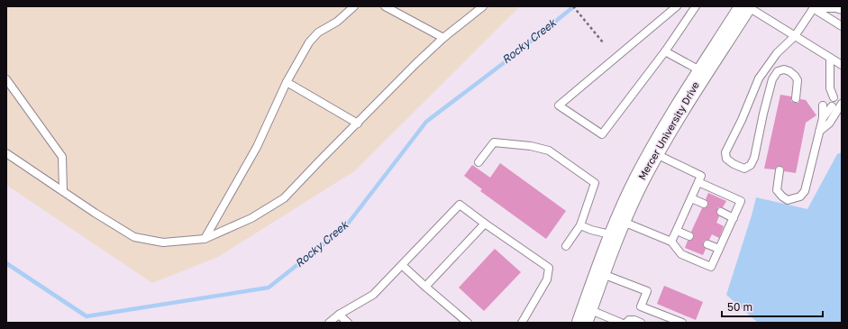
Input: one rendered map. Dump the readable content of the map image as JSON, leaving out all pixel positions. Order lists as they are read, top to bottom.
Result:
{
  "streets": {
    "main road": ["Mercer University Drive"]
  },
  "water": ["Rocky Creek"],
  "scale_bar": "50 m"
}
